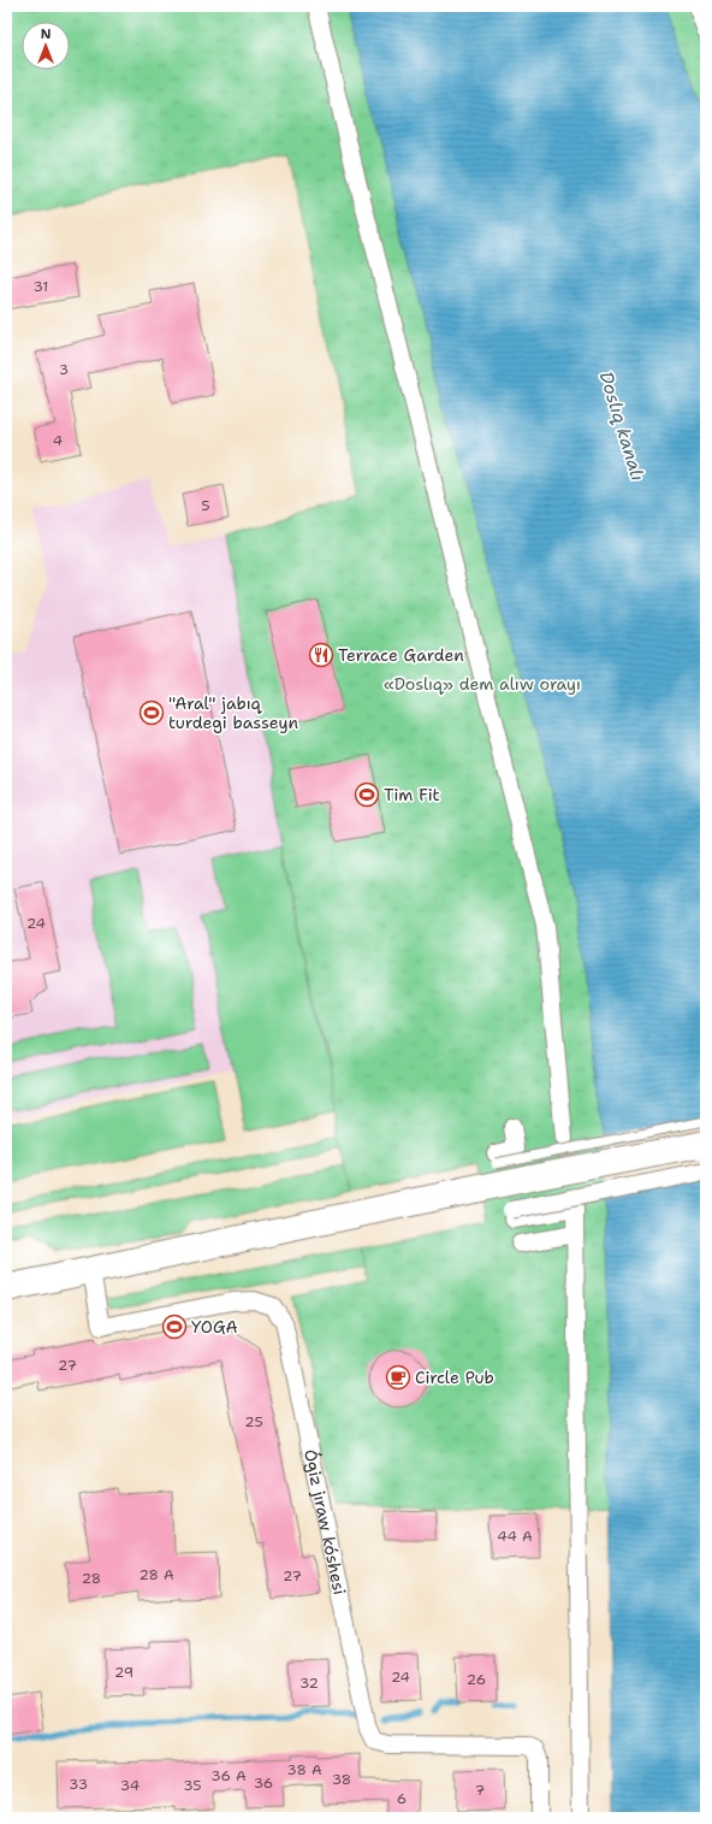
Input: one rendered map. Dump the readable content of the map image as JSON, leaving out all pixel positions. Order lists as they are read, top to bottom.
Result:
{
  "streets": {
    "street": ["Ógiz jıraw kóshesi"]
  },
  "water": ["Doslıq kanalı"],
  "parks": ["«Doslıq» dem alıw orayı"],
  "places": {
    "restaurant": ["Terrace Garden"],
    "sports": ["\"Aral\" jabıq turdegi basseyn", "Tim Fit", "YOGA"],
    "cafe": ["Circle Pub"]
  },
  "house_numbers": [
    "31",
    "3",
    "4",
    "5",
    "24",
    "27",
    "25",
    "44 А",
    "28 А",
    "27",
    "28",
    "29",
    "24",
    "26",
    "32",
    "38 А",
    "36 А",
    "38",
    "36",
    "33",
    "34",
    "35",
    "7",
    "6"
  ],
  "north": "top"
}
